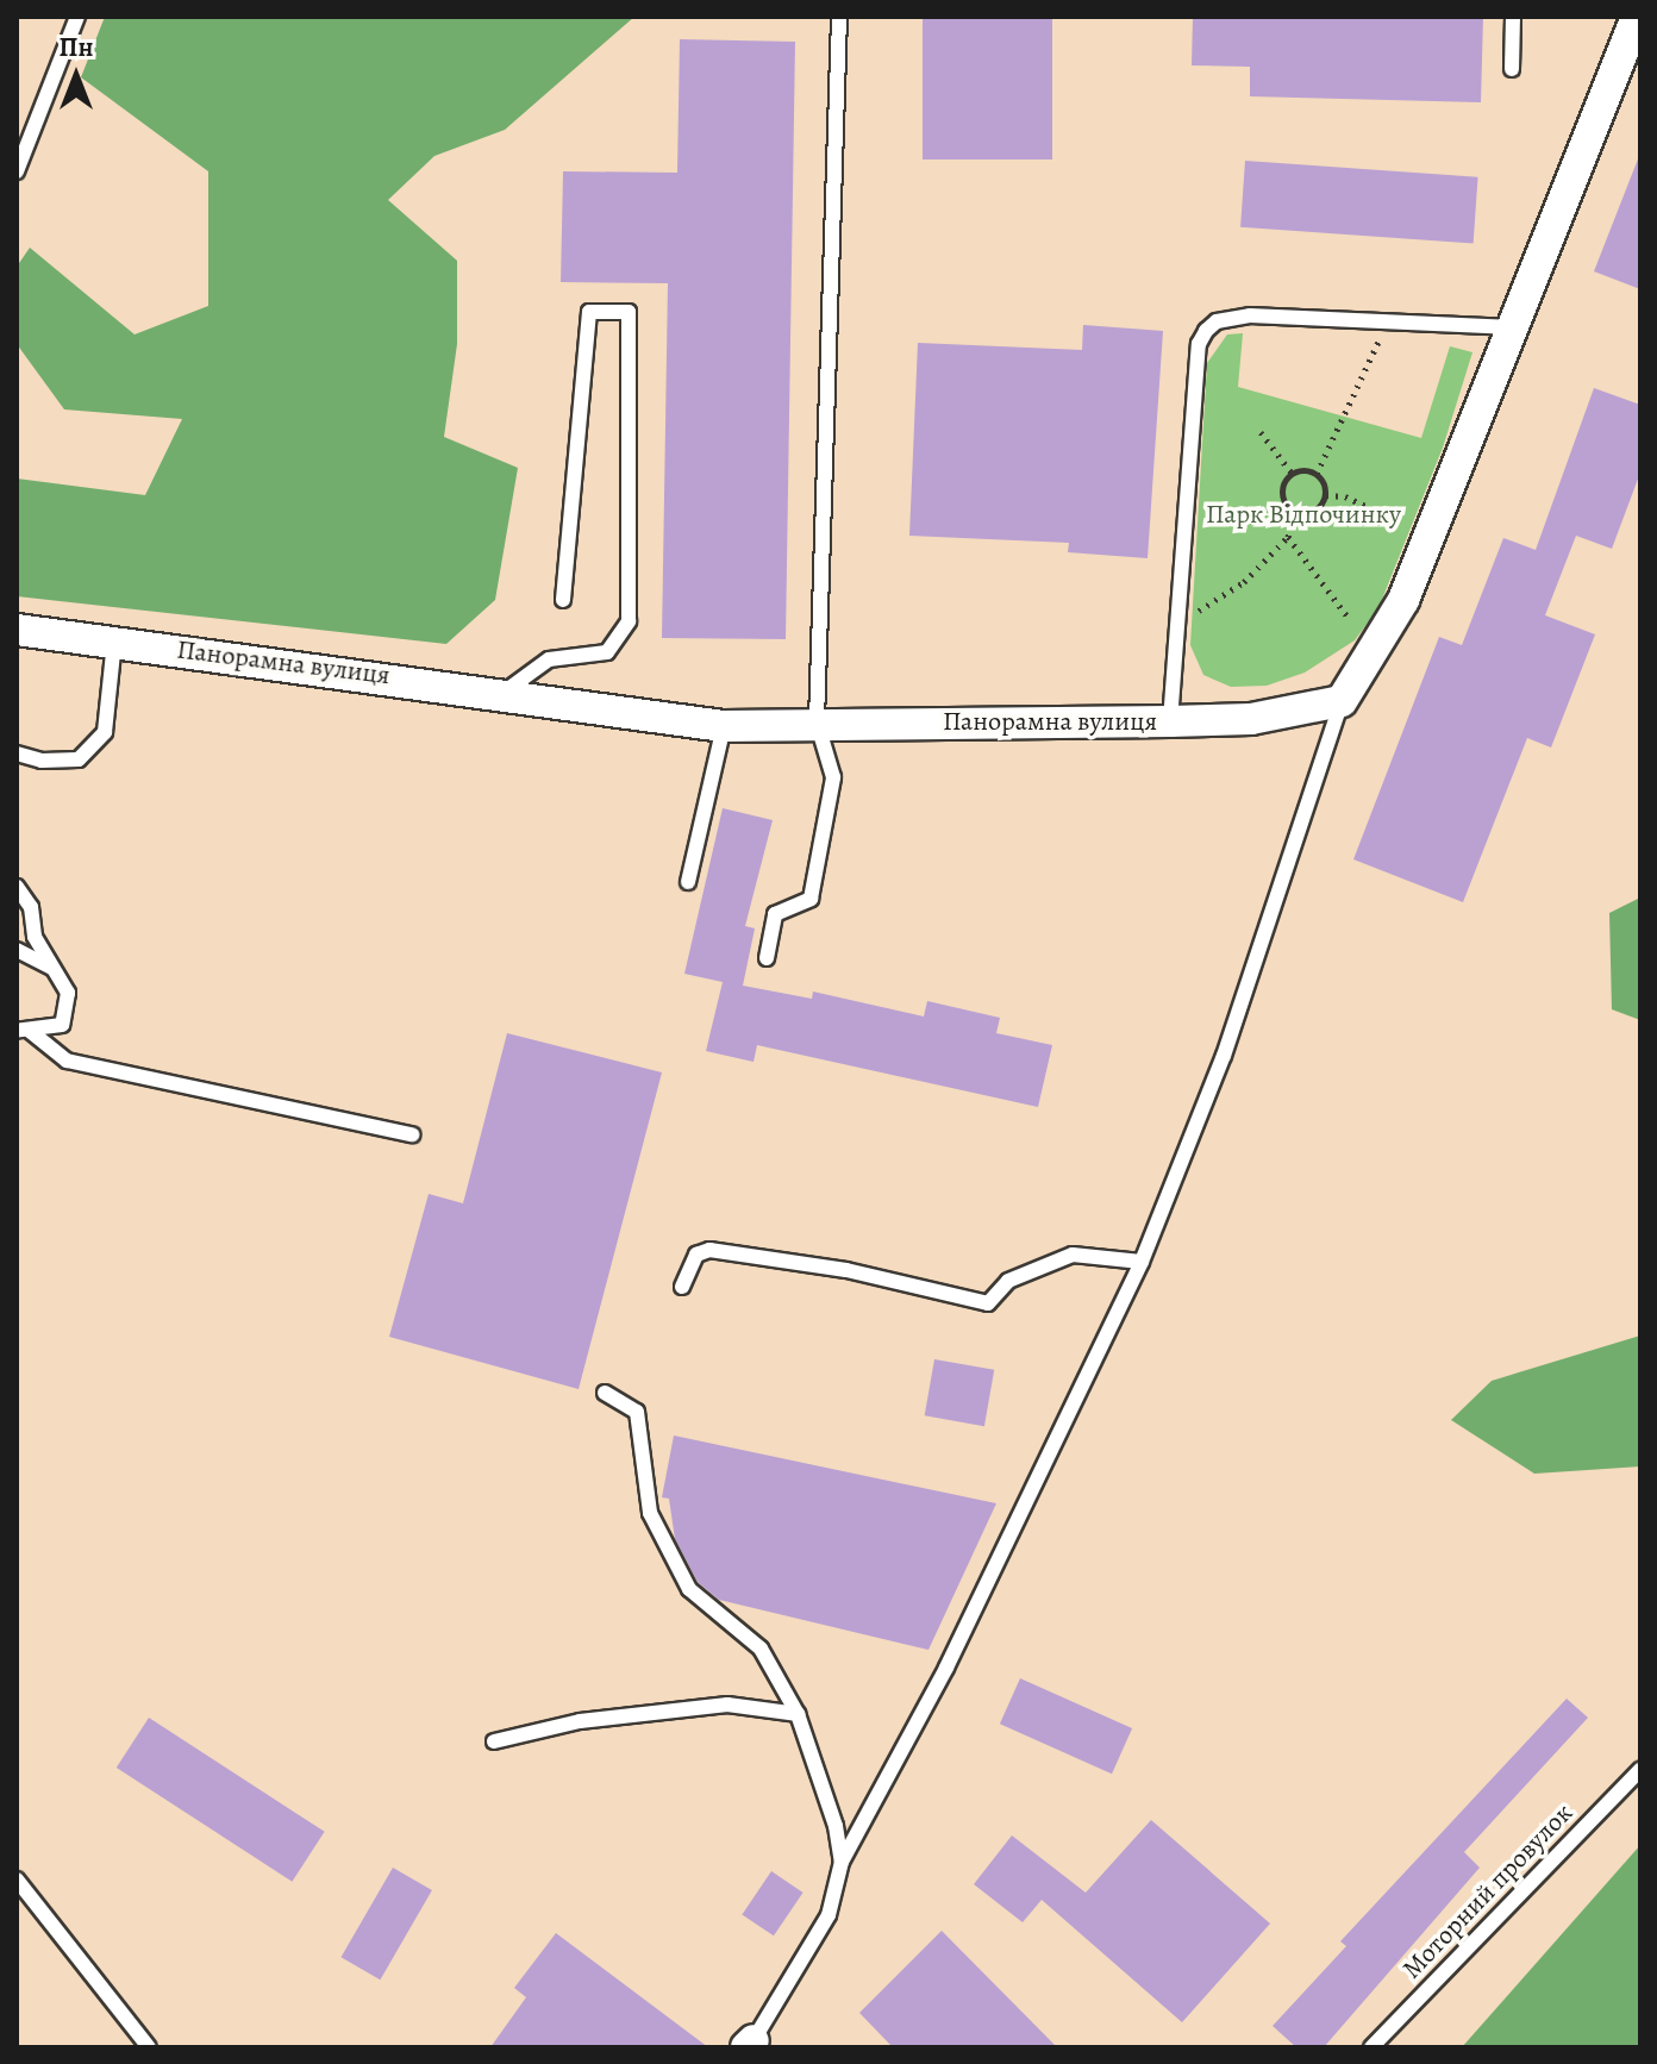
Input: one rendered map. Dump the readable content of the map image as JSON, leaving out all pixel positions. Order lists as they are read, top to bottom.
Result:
{
  "streets": {
    "street": ["Панорамна вулиця"],
    "lane": ["Моторний провулок"]
  },
  "parks": ["Парк Відпочинку"],
  "north": "top"
}
